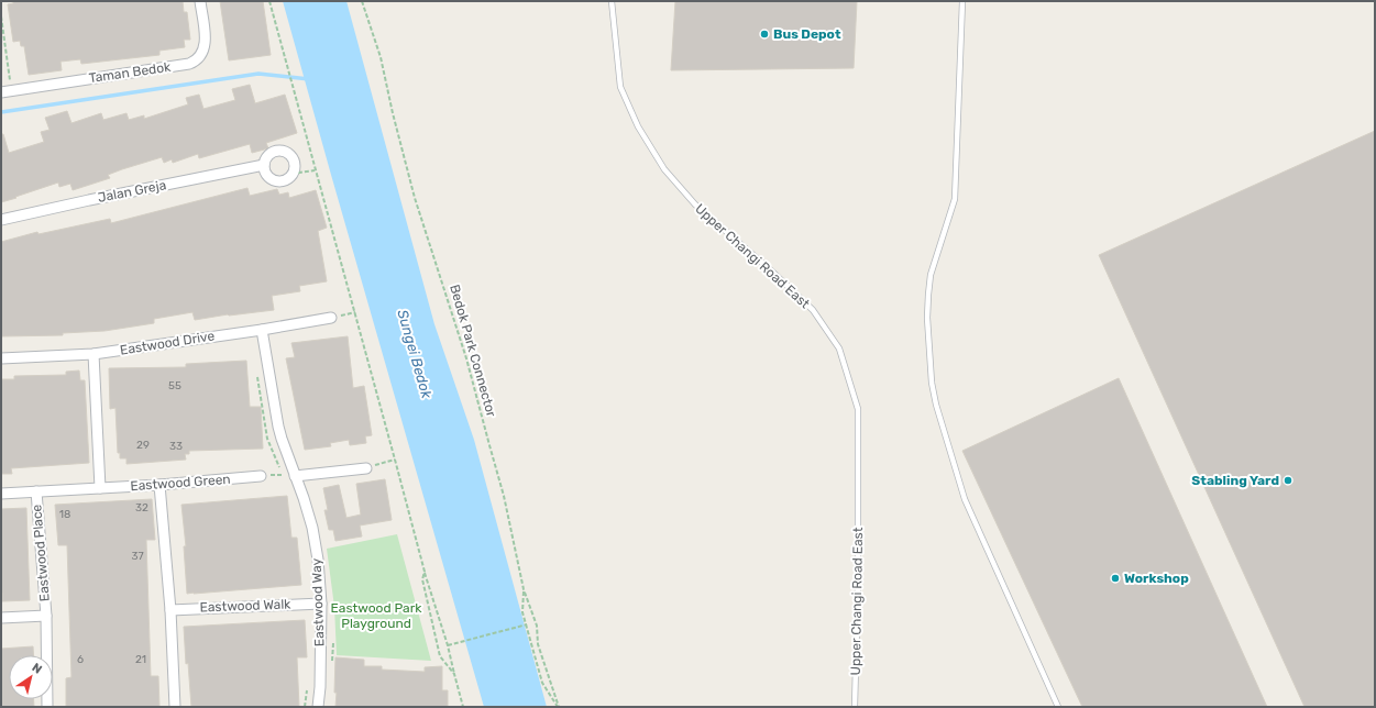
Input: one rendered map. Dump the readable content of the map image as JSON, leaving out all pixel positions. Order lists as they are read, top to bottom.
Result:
{
  "streets": {
    "street": [
      "Taman Bedok",
      "Jalan Greja",
      "Eastwood Drive",
      "Eastwood Green",
      "Eastwood Place",
      "Eastwood Way",
      "Eastwood Walk"
    ],
    "lane": ["Upper Changi Road East"],
    "path": ["Bedok Park Connector"]
  },
  "crossings": [
    ["Eastwood Drive", "Eastwood Way"],
    ["Eastwood Green", "Eastwood Place"],
    ["Eastwood Way", "Eastwood Walk"]
  ],
  "water": ["Sungei Bedok"],
  "parks": ["Eastwood Park Playground"],
  "places": ["Bus Depot", "Stabling Yard", "Workshop"],
  "house_numbers": [
    "55",
    "29",
    "33",
    "32",
    "18",
    "37",
    "6",
    "21"
  ],
  "north": "top right"
}
